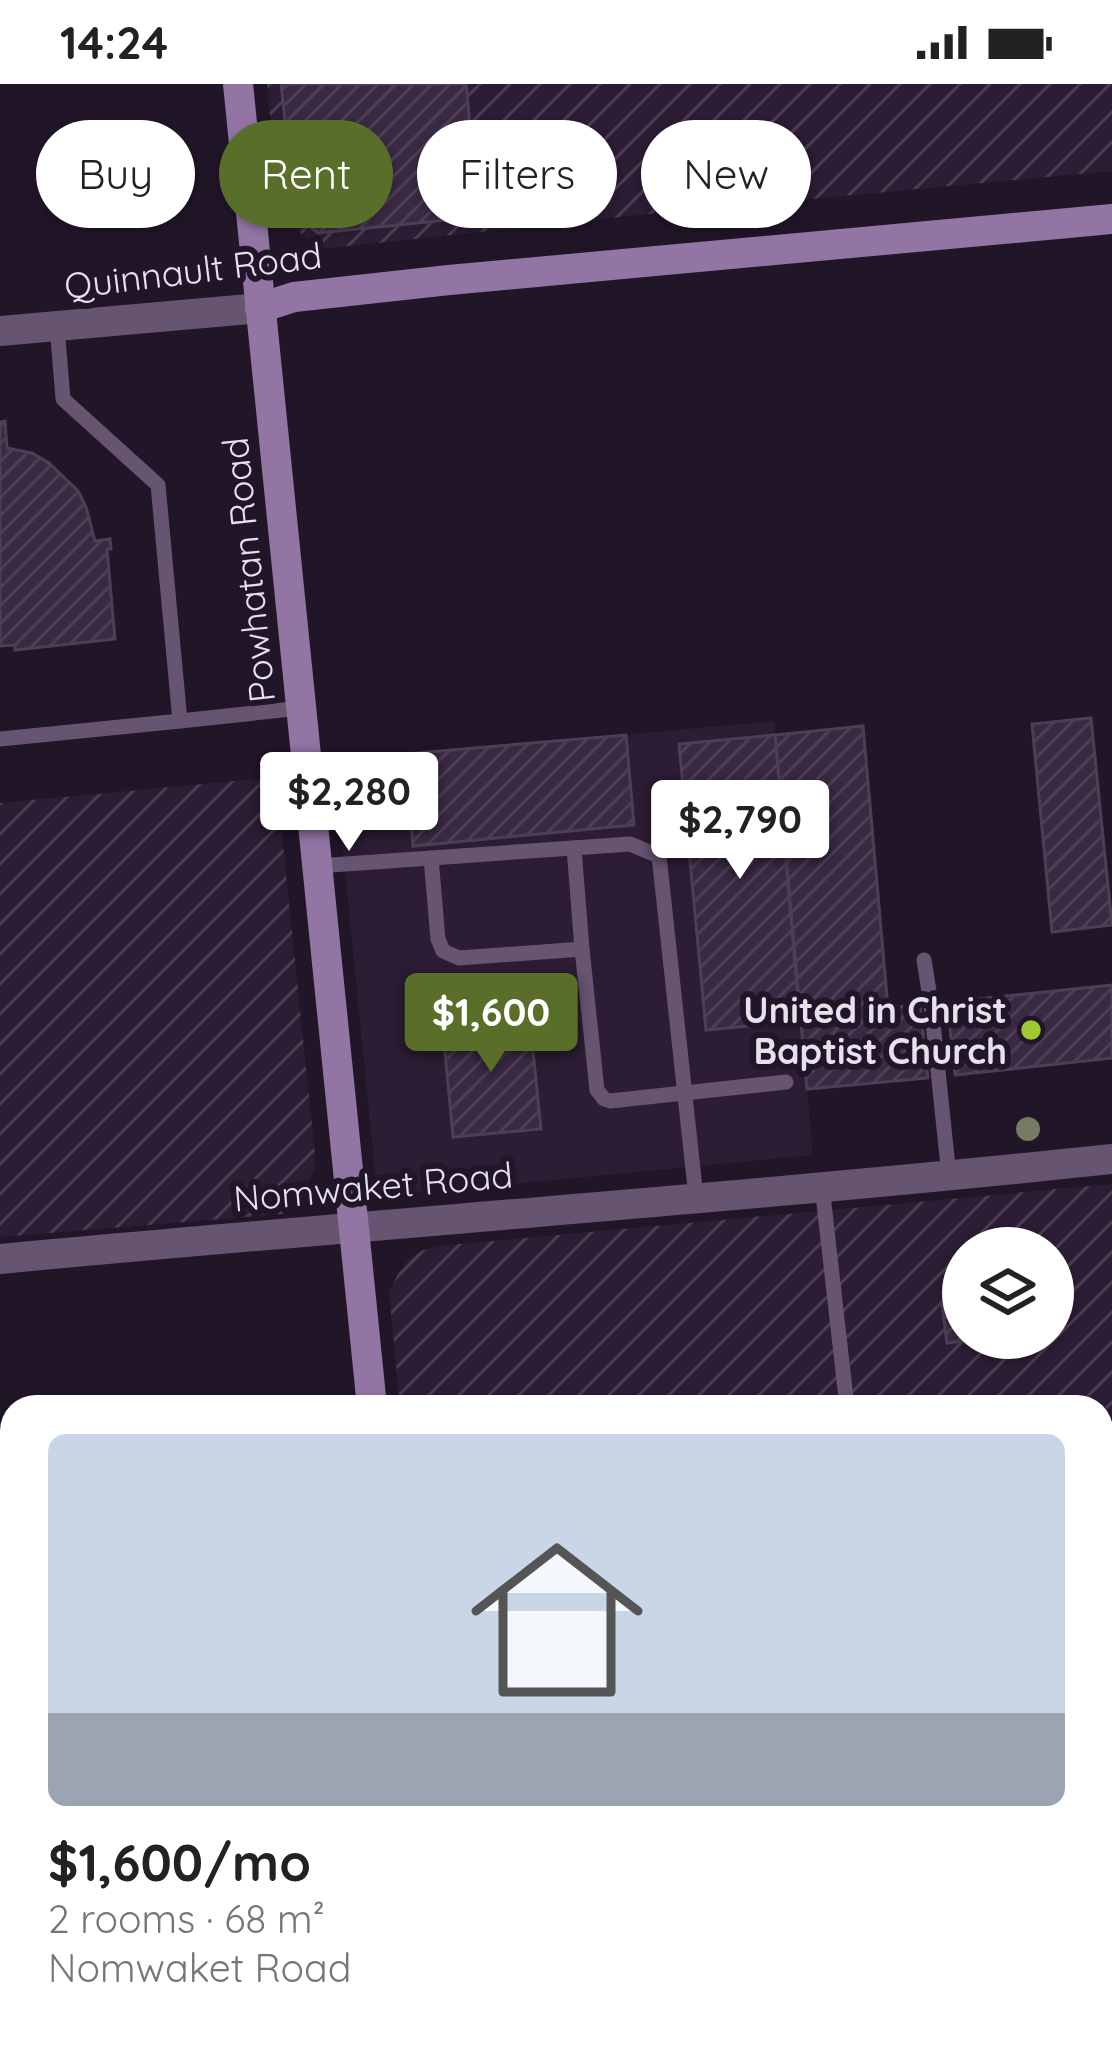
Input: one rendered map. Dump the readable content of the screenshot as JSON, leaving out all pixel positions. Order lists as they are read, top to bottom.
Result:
{
  "streets": {
    "street": ["Quinnault Road", "Powhatan Road", "Nomwaket Road"]
  },
  "crossings": [
    ["Quinnault Road", "Powhatan Road"],
    ["Powhatan Road", "Nomwaket Road"]
  ],
  "places": ["United in Christ Baptist Church"],
  "page": {
    "status": "14:24",
    "chip": [
      "Buy",
      "Rent",
      "Filters",
      "New"
    ],
    "price": ["$2,280", "$2,790", "$1,600"],
    "list": [
      {
        "name": "$1,600/mo",
        "note": "2 rooms · 68 m² · Nomwaket Road"
      }
    ]
  }
}
